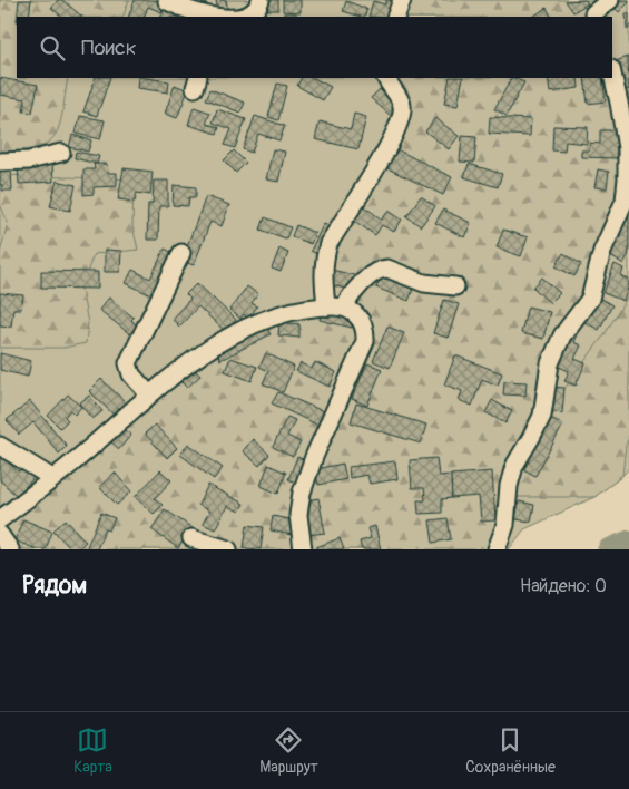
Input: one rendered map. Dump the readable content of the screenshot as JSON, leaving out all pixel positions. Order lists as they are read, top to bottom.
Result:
{
  "page": {
    "search": "Поиск",
    "heading": ["Рядом", "Найдено: 0"],
    "nav": ["Карта", "Маршрут", "Сохранённые"]
  }
}
